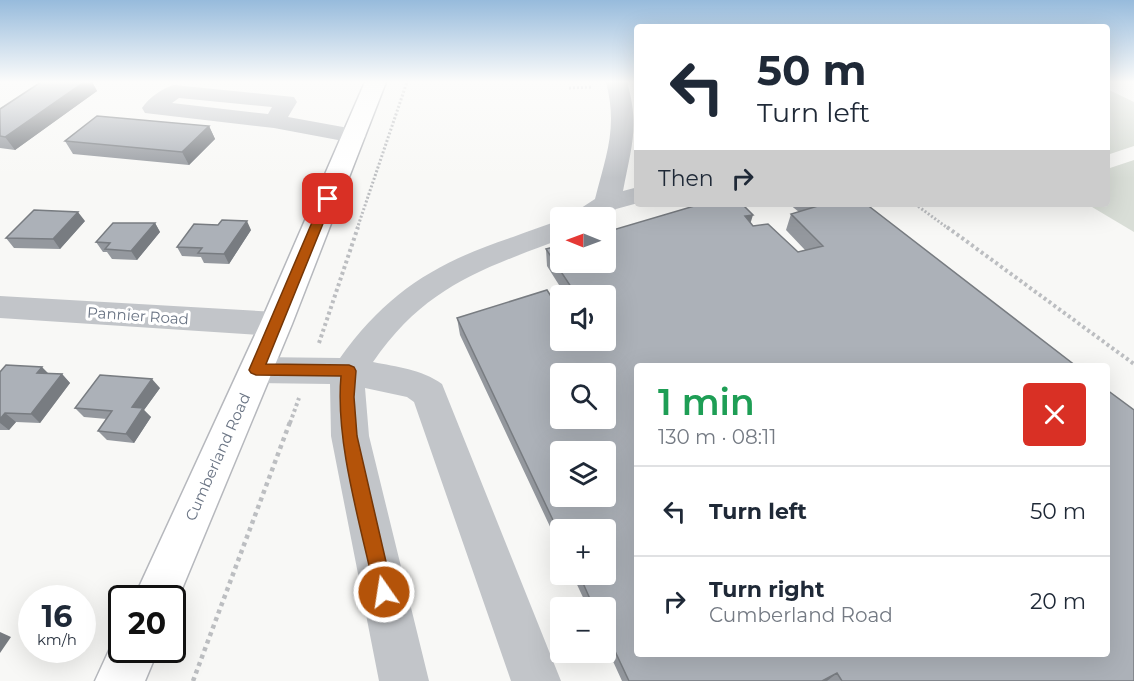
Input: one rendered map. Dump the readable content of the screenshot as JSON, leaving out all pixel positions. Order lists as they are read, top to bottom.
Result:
{
  "streets": {
    "main road": ["Cumberland Road"],
    "street": ["Pannier Road"]
  },
  "crossings": [
    ["Pannier Road", "Cumberland Road"]
  ],
  "north": "left",
  "page": {
    "turn": ["50 m", "Turn left"],
    "then": "Then",
    "map_buttons": ["+", "−"],
    "heading": ["1 min", "130 m · 08:11"],
    "list": [
      {
        "name": "Turn left",
        "value": "50 m"
      },
      {
        "name": "Turn right",
        "note": "Cumberland Road",
        "value": "20 m"
      }
    ],
    "speed": "16 km/h",
    "limit": "20"
  }
}
